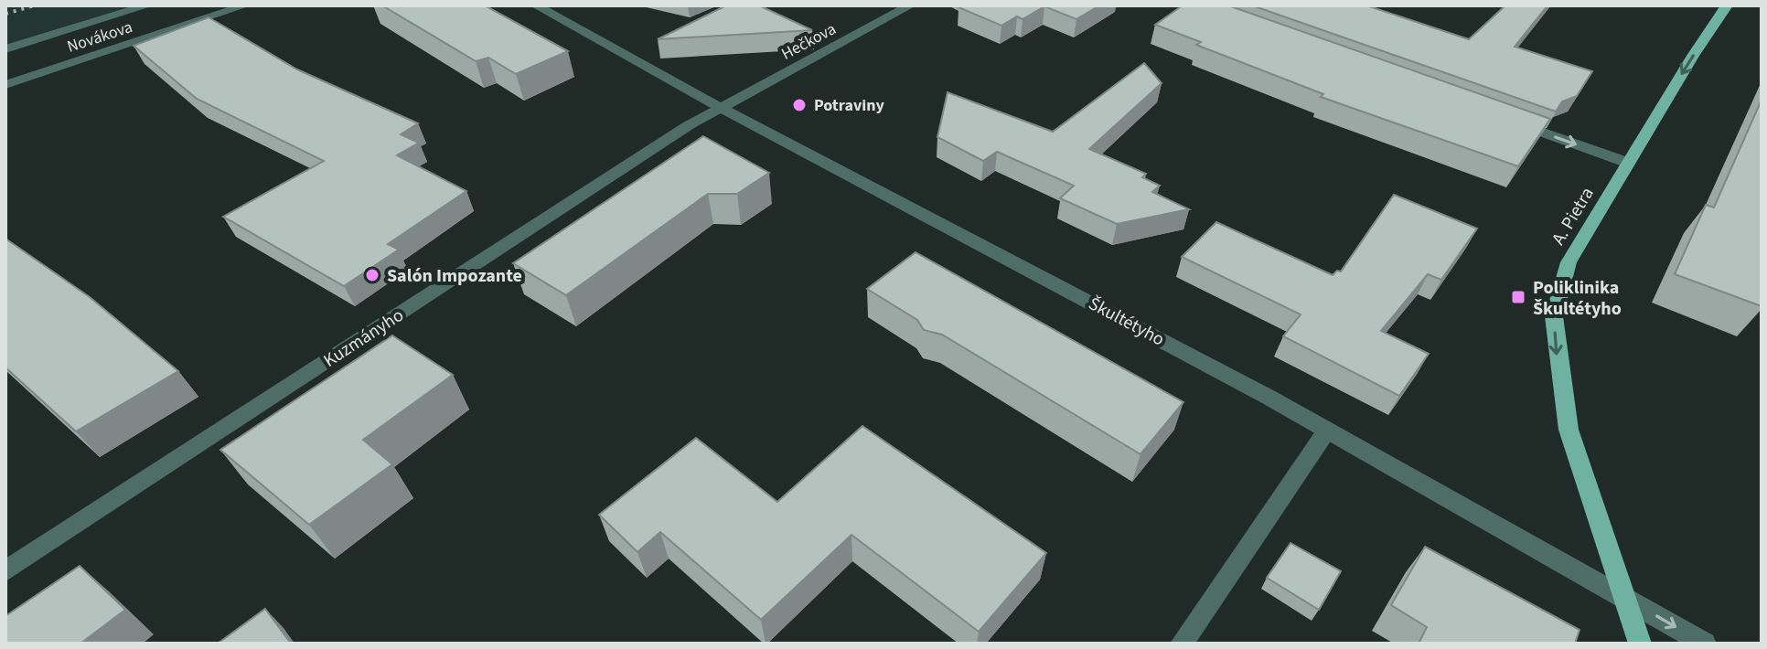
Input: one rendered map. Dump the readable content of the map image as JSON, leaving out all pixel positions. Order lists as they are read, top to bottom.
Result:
{
  "streets": {
    "main road": ["A. Pietra"],
    "street": [
      "Novákova",
      "Hečkova",
      "Škultétyho",
      "Kuzmányho"
    ]
  },
  "crossings": [
    ["Hečkova", "Škultétyho"],
    ["Hečkova", "Kuzmányho"],
    ["A. Pietra", "Škultétyho"],
    ["Škultétyho", "Kuzmányho"]
  ],
  "one_way": ["A. Pietra"],
  "places": {
    "other": ["Potraviny", "Salón Impozante"],
    "transit": ["Poliklinika Škultétyho"]
  }
}
